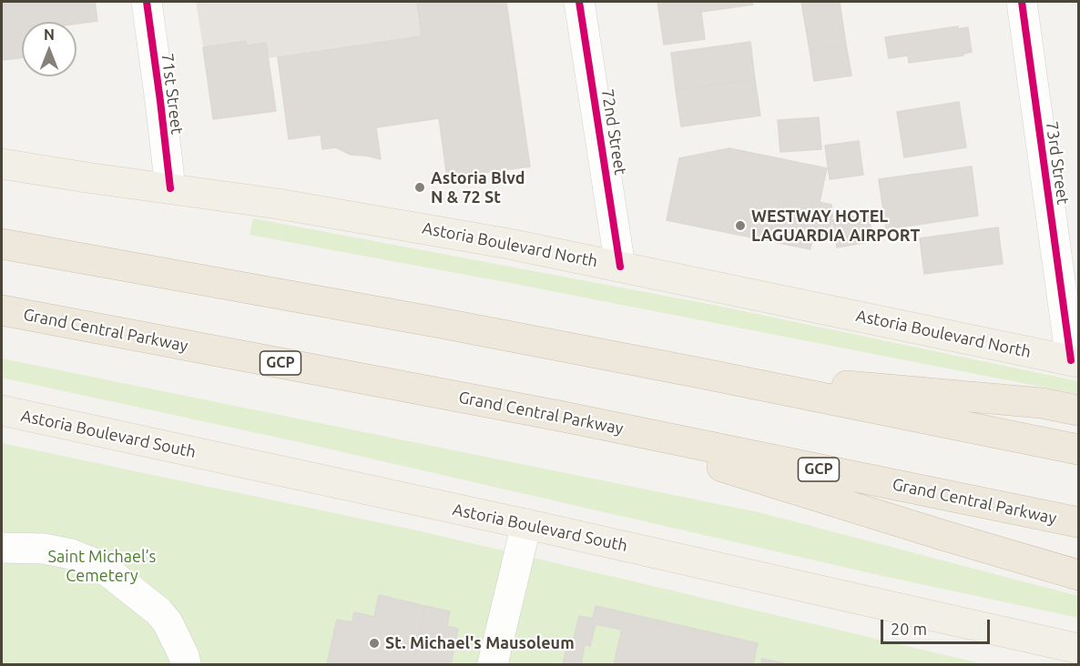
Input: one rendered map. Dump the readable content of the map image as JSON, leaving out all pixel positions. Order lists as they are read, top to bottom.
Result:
{
  "streets": {
    "highway": ["Grand Central Parkway", "GCP"],
    "main road": ["Astoria Boulevard North", "Astoria Boulevard South"],
    "street": ["71st Street", "72nd Street", "73rd Street"]
  },
  "crossings": [
    ["71st Street", "Astoria Boulevard North"],
    ["72nd Street", "Astoria Boulevard North"],
    ["73rd Street", "Astoria Boulevard North"]
  ],
  "parks": ["Saint Michael’s Cemetery"],
  "places": ["Astoria Blvd N & 72 St", "WESTWAY HOTEL LAGUARDIA AIRPORT", "St. Michael's Mausoleum"],
  "scale_bar": "20 m",
  "north": "top"
}
